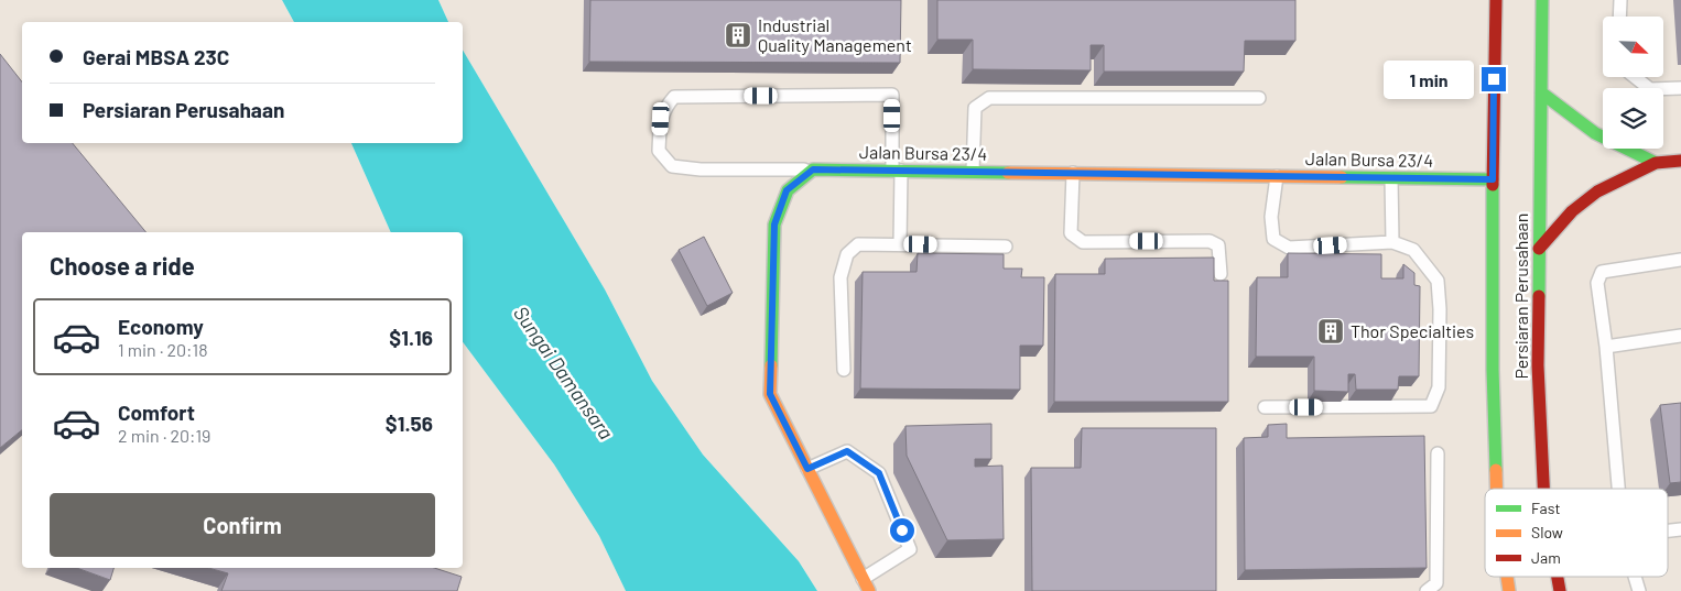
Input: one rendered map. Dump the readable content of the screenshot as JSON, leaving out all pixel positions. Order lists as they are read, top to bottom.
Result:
{
  "streets": {
    "street": ["Jalan Bursa 23/4", "Persiaran Perusahaan"]
  },
  "crossings": [
    ["Jalan Bursa 23/4", "Persiaran Perusahaan"]
  ],
  "water": ["Sungai Damansara"],
  "places": {
    "building": ["Industrial Quality Management", "Thor Specialties"]
  },
  "legend": ["Fast", "Slow", "Jam"],
  "north": "bottom right",
  "page": {
    "banner": ["Gerai MBSA 23C", "Persiaran Perusahaan"],
    "bubble": "1 min",
    "heading": "Choose a ride",
    "list": [
      {
        "name": "Economy",
        "note": "1 min · 20:18",
        "value": "$1.16"
      },
      {
        "name": "Comfort",
        "note": "2 min · 20:19",
        "value": "$1.56"
      }
    ],
    "buttons": "Confirm"
  }
}
